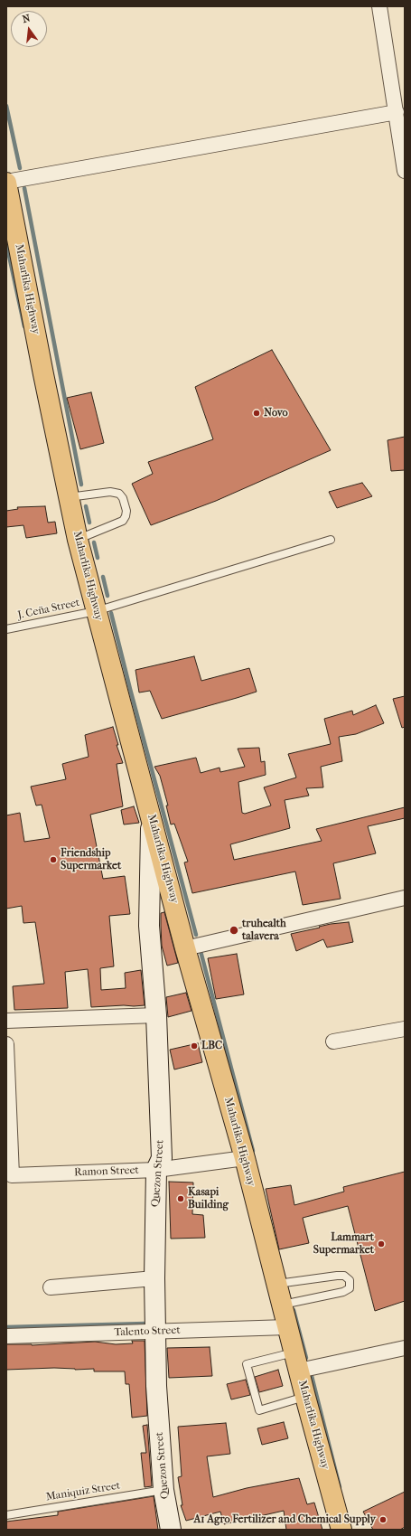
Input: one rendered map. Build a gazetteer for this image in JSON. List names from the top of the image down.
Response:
{
  "streets": {
    "main road": ["Maharlika Highway"],
    "street": ["Ramon Street", "Quezon Street", "Talento Street"],
    "lane": ["J. Ceña Street", "Maniquiz Street"]
  },
  "crossings": [
    ["Maharlika Highway", "J. Ceña Street"],
    ["Maharlika Highway", "Ramon Street"],
    ["Maharlika Highway", "Quezon Street"],
    ["Maharlika Highway", "Talento Street"],
    ["Ramon Street", "Quezon Street"],
    ["Quezon Street", "Talento Street"],
    ["Quezon Street", "Maniquiz Street"]
  ],
  "places": [
    "Novo",
    "Friendship Supermarket",
    "truhealth talavera",
    "LBC",
    "Kasapi Building",
    "Lammart Supermarket",
    "A1 Agro Fertilizer and Chemical Supply"
  ],
  "north": "top"
}
